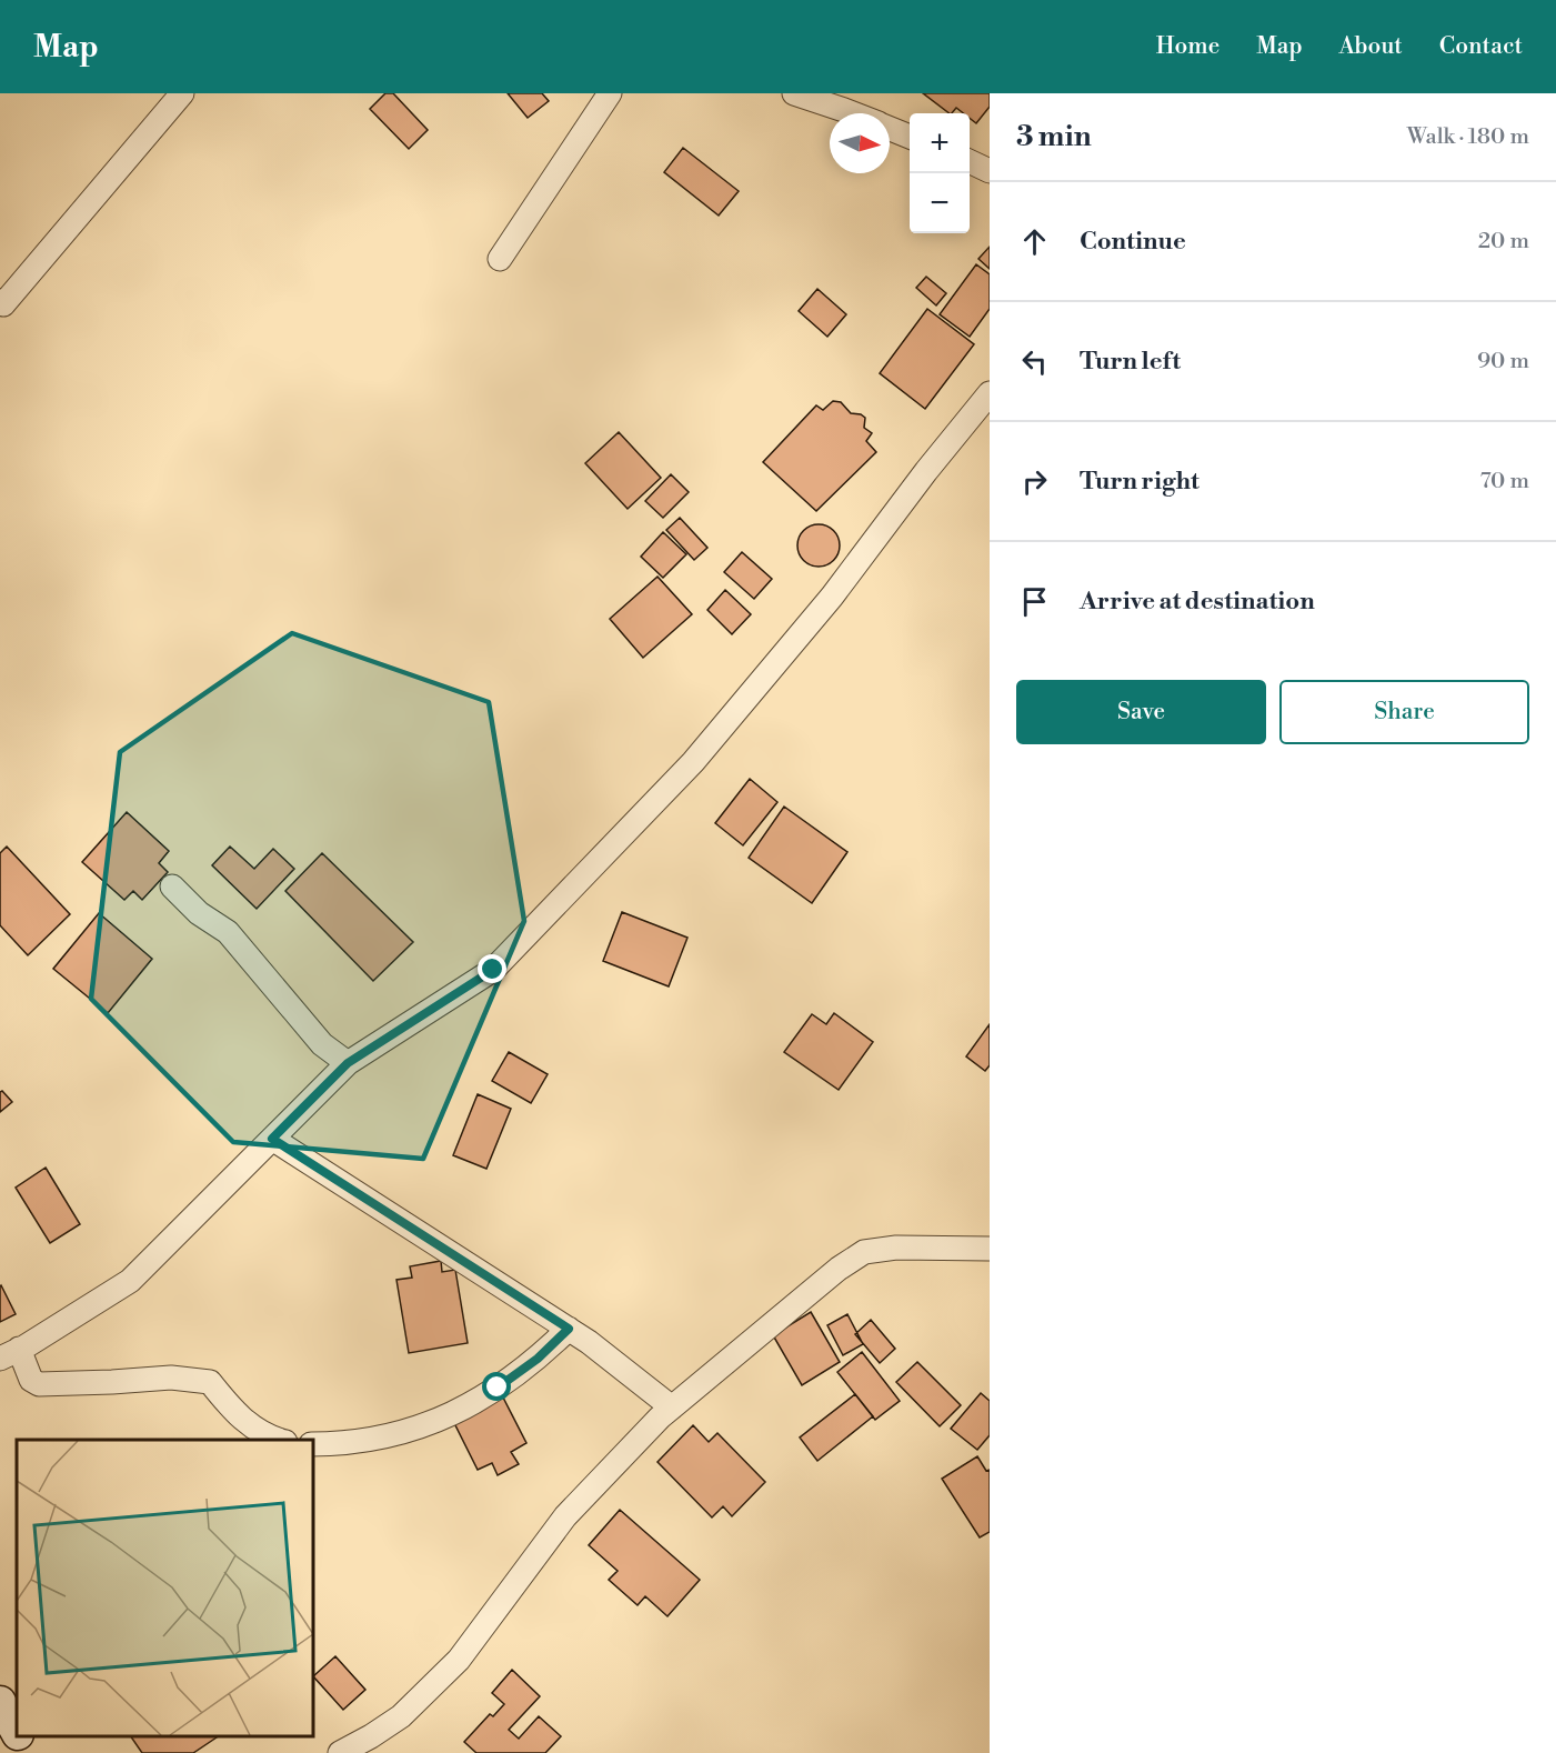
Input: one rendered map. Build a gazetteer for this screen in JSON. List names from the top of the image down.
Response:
{
  "north": "right",
  "page": {
    "header": "Map",
    "nav": [
      "Home",
      "Map",
      "About",
      "Contact"
    ],
    "heading": ["3 min", "Walk · 180 m"],
    "map_buttons": ["+", "−"],
    "list": [
      ["Continue", "20 m"],
      ["Turn left", "90 m"],
      ["Turn right", "70 m"],
      "Arrive at destination"
    ],
    "buttons": ["Save", "Share"]
  }
}
